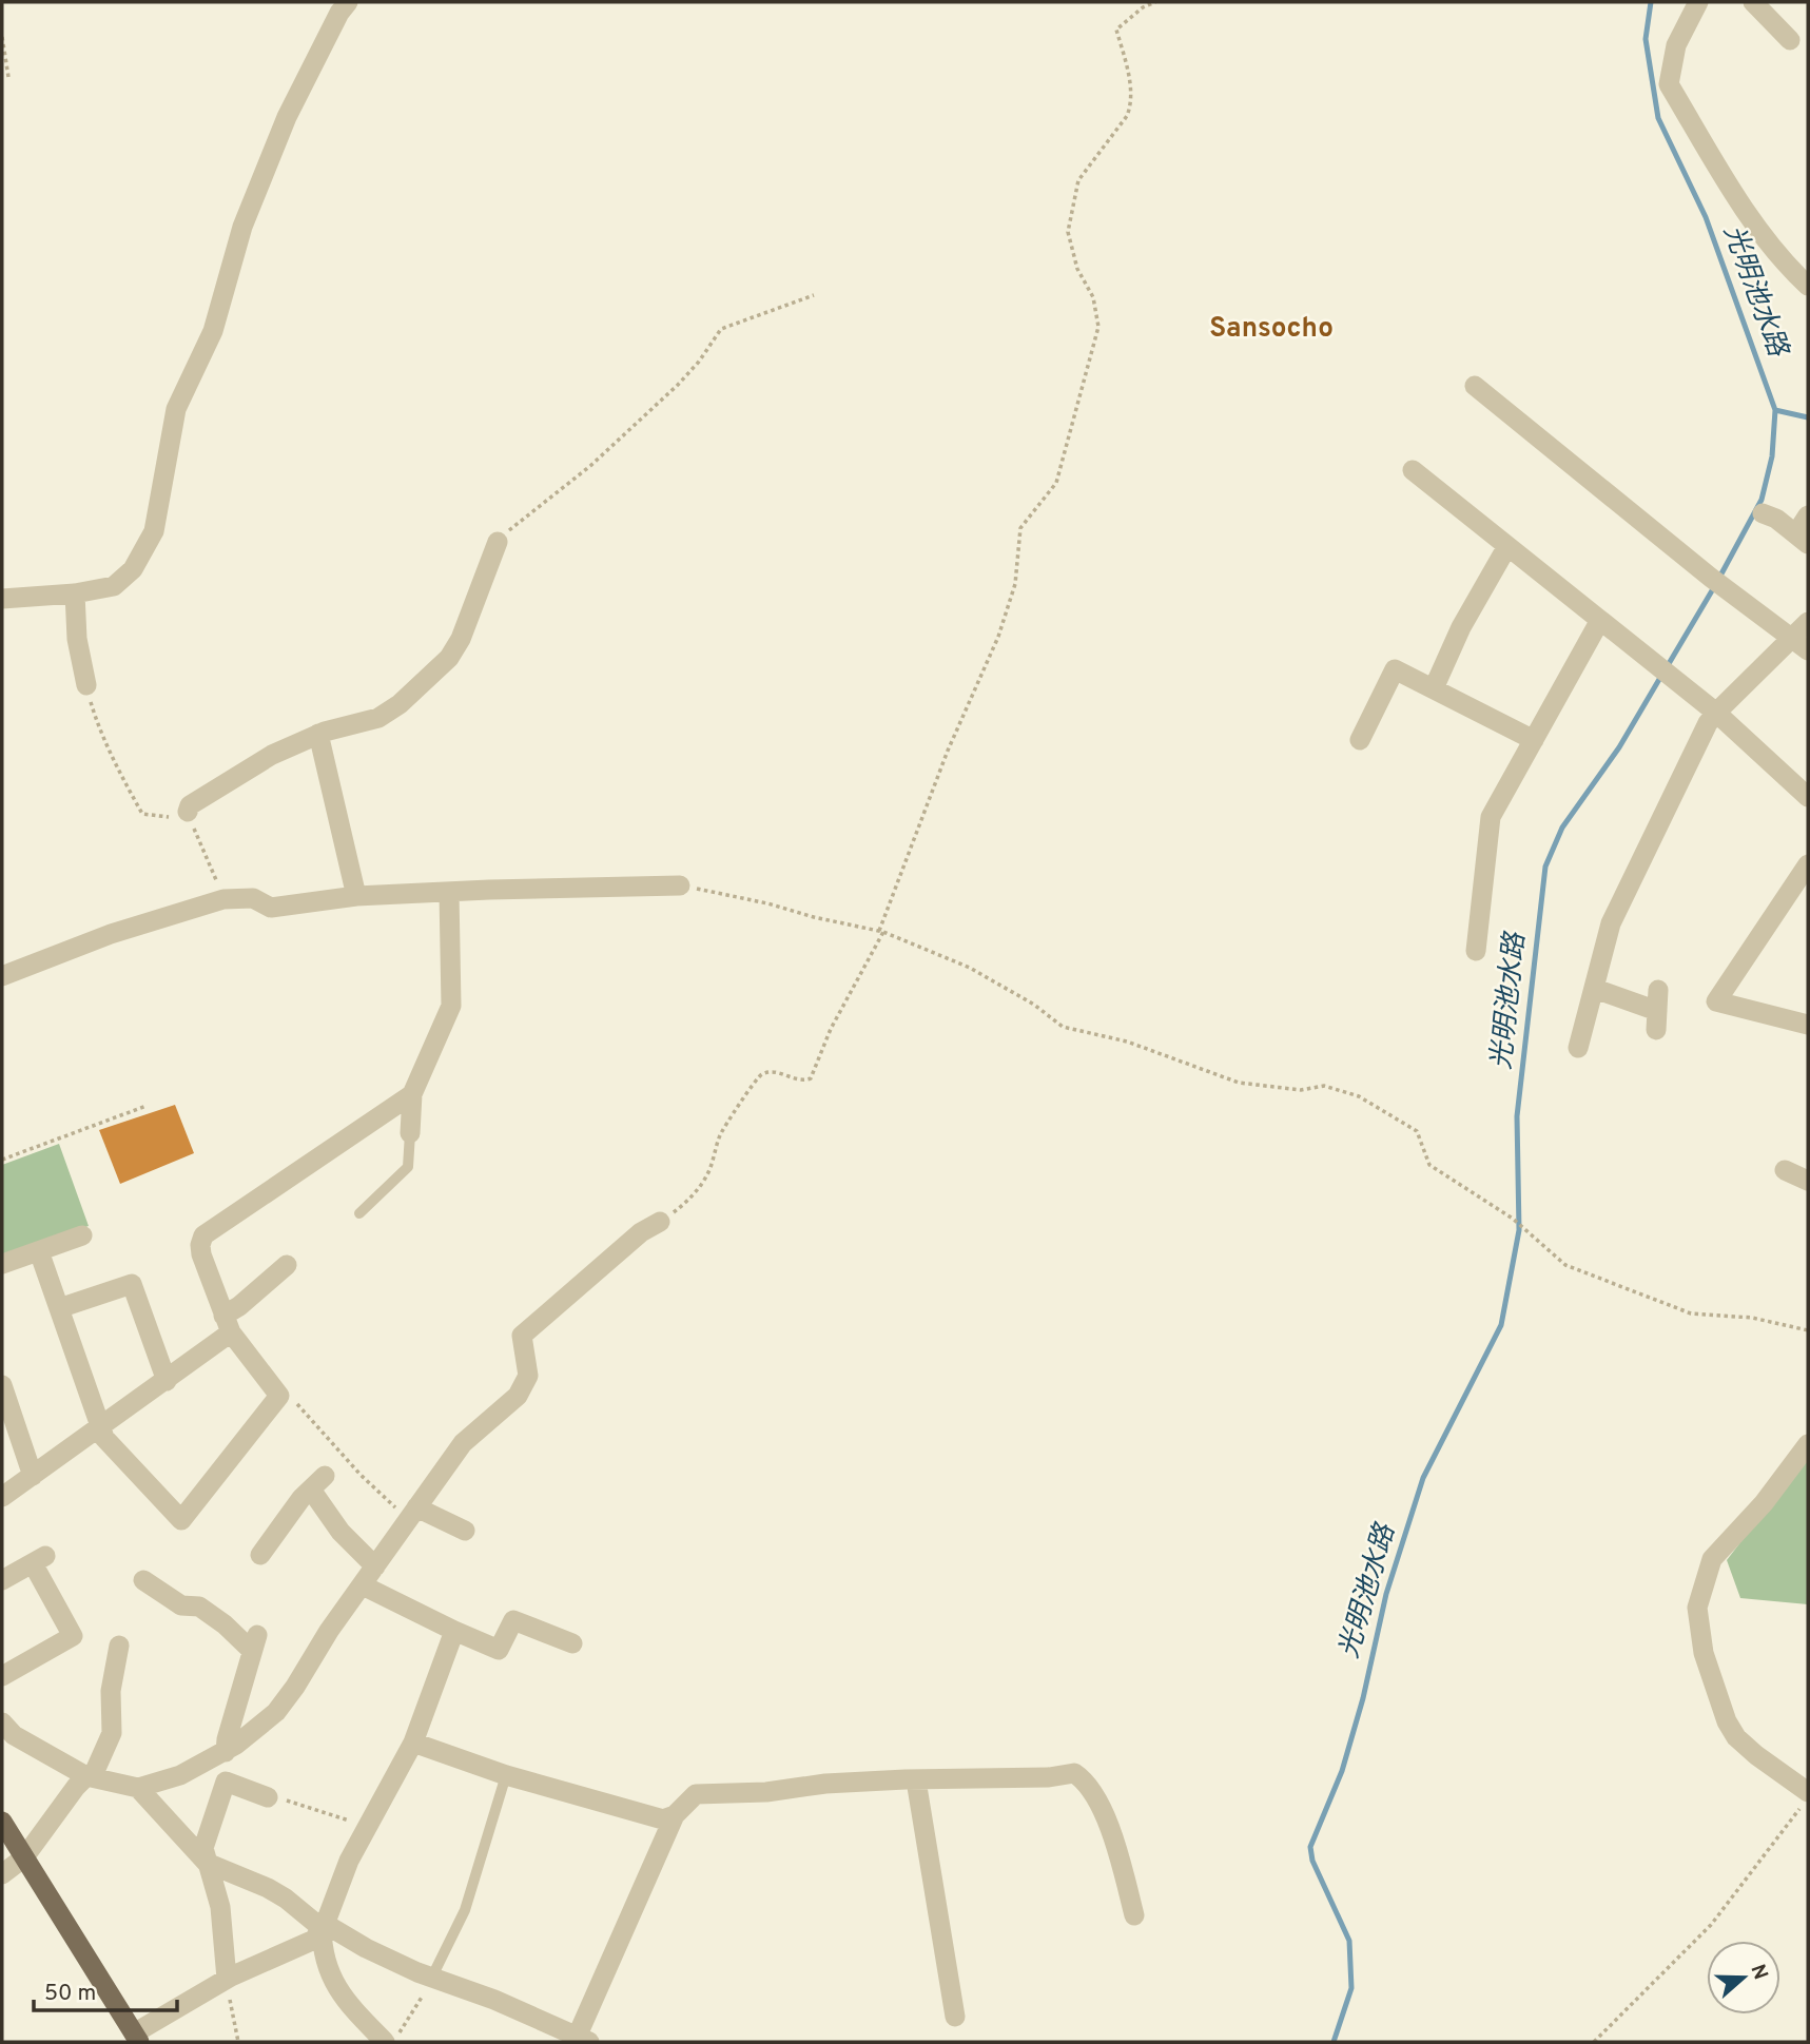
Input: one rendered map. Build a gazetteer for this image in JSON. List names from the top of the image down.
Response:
{
  "districts": ["Sansocho"],
  "water": ["光明池水路"],
  "scale_bar": "50 m",
  "north": "right"
}
